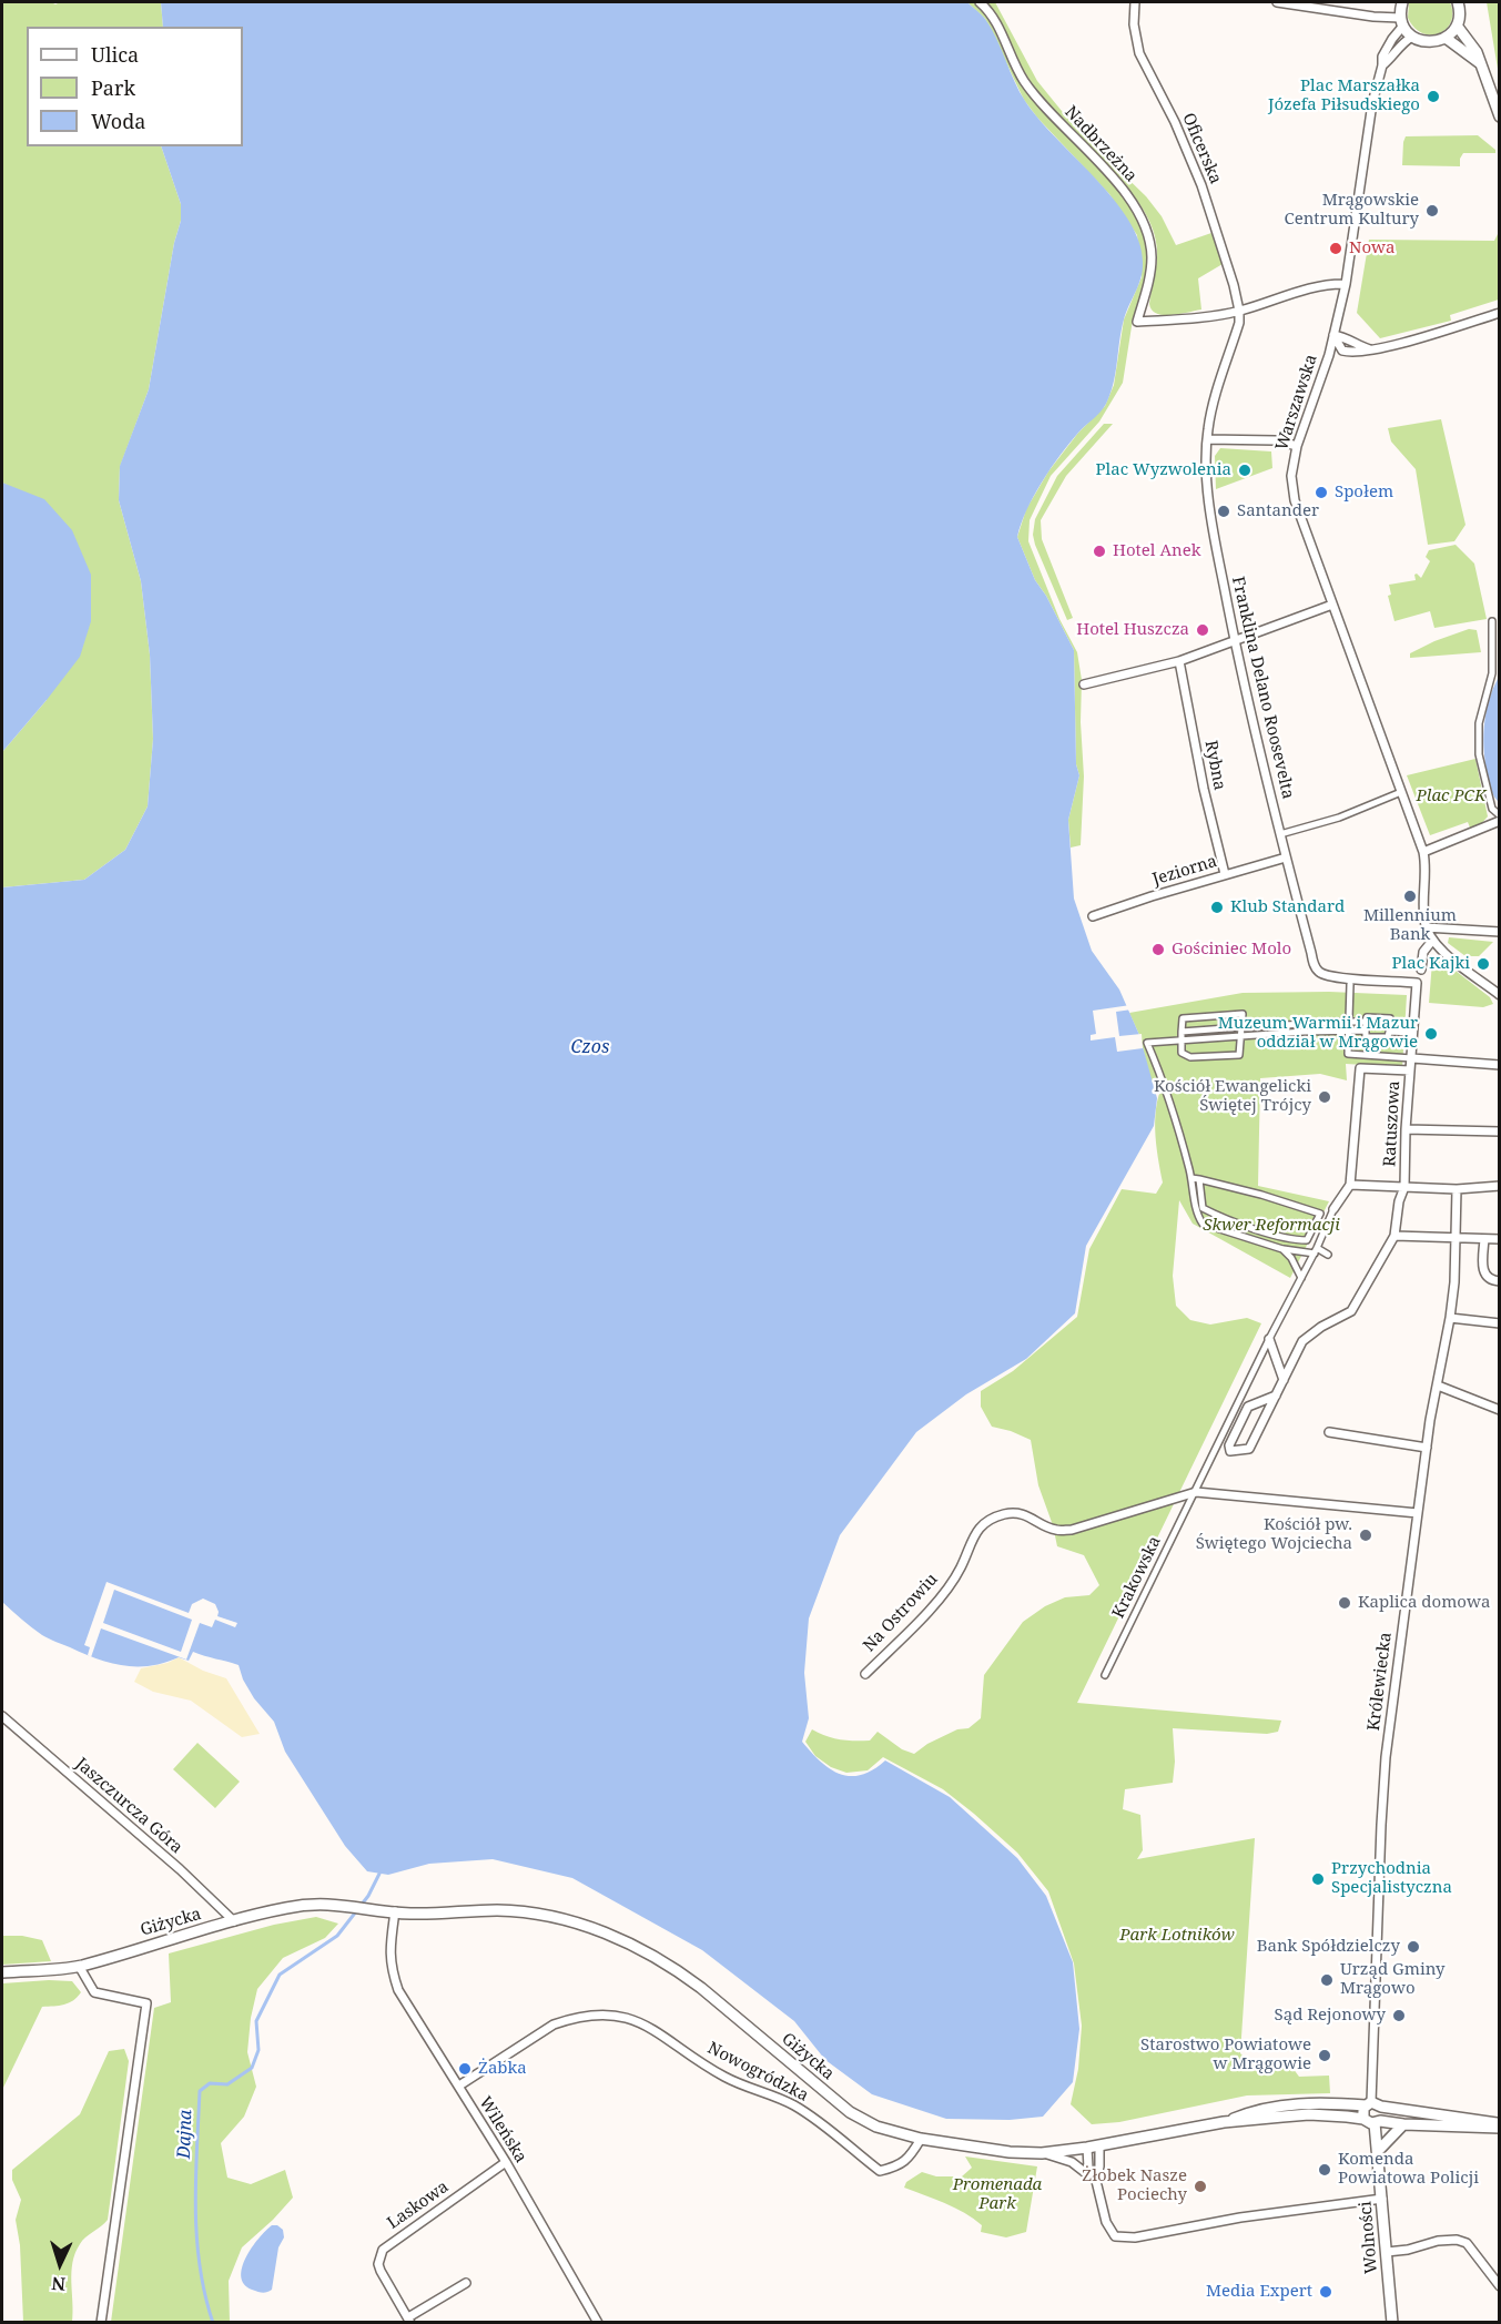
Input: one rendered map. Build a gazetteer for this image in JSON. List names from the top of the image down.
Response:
{
  "streets": {
    "street": [
      "Nadbrzeżna",
      "Oficerska",
      "Warszawska",
      "Franklina Delano Roosevelta",
      "Rybna",
      "Jeziorna",
      "Ratuszowa",
      "Krakowska",
      "Na Ostrowiu",
      "Królewiecka",
      "Jaszczurcza Góra",
      "Giżycka",
      "Nowogródzka",
      "Wileńska",
      "Laskowa",
      "Wolności"
    ]
  },
  "crossings": [
    ["Nadbrzeżna", "Oficerska"],
    ["Nadbrzeżna", "Franklina Delano Roosevelta"],
    ["Oficerska", "Franklina Delano Roosevelta"],
    ["Franklina Delano Roosevelta", "Jeziorna"],
    ["Franklina Delano Roosevelta", "Ratuszowa"],
    ["Rybna", "Jeziorna"],
    ["Krakowska", "Na Ostrowiu"],
    ["Królewiecka", "Giżycka"],
    ["Królewiecka", "Wolności"],
    ["Jaszczurcza Góra", "Giżycka"],
    ["Giżycka", "Nowogródzka"],
    ["Giżycka", "Wileńska"],
    ["Giżycka", "Wolności"],
    ["Nowogródzka", "Wileńska"],
    ["Wileńska", "Laskowa"]
  ],
  "water": ["Czos", "Dajna"],
  "parks": [
    "Plac PCK",
    "Skwer Reformacji",
    "Park Lotników",
    "Promenada Park"
  ],
  "places": [
    "Plac Marszałka Józefa Piłsudskiego",
    "Mrągowskie Centrum Kultury",
    "Nowa",
    "Plac Wyzwolenia",
    "Społem",
    "Santander",
    "Hotel Anek",
    "Hotel Huszcza",
    "Millennium Bank",
    "Klub Standard",
    "Gościniec Molo",
    "Plac Kajki",
    "Muzeum Warmii i Mazur oddział w Mrągowie",
    "Kościół Ewangelicki Świętej Trójcy",
    "Kościół pw. Świętego Wojciecha",
    "Kaplica domowa",
    "Przychodnia Specjalistyczna",
    "Bank Spółdzielczy",
    "Urząd Gminy Mrągowo",
    "Sąd Rejonowy",
    "Starostwo Powiatowe w Mrągowie",
    "Żabka",
    "Komenda Powiatowa Policji",
    "Żłobek Nasze Pociechy",
    "Media Expert"
  ],
  "legend": ["Ulica", "Park", "Woda"],
  "north": "bottom"
}
